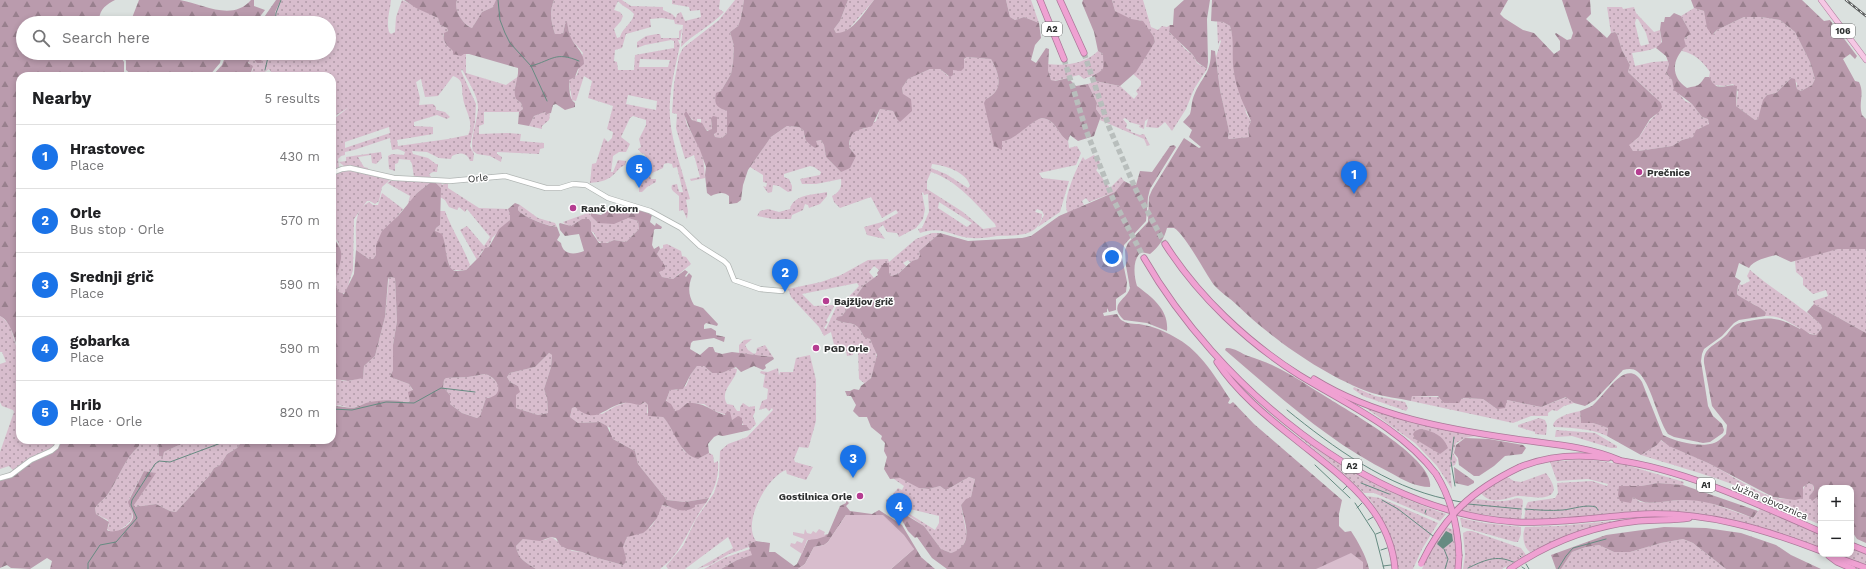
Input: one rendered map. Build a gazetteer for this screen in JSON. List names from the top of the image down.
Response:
{
  "streets": {
    "highway": ["A2", "A1", "Južna obvoznica"],
    "main road": ["106"],
    "street": ["Orle"]
  },
  "crossings": [
    ["A1", "Južna obvoznica"]
  ],
  "places": [
    "Prečnice",
    "Ranč Okorn",
    "Bajžljov grič",
    "PGD Orle",
    "Gostilnica Orle"
  ],
  "page": {
    "search": "Search here",
    "heading": ["Nearby", "5 results"],
    "list": [
      {
        "mark": "1",
        "name": "Hrastovec",
        "note": "Place",
        "value": "430 m"
      },
      {
        "mark": "2",
        "name": "Orle",
        "note": "Bus stop · Orle",
        "value": "570 m"
      },
      {
        "mark": "3",
        "name": "Srednji grič",
        "note": "Place",
        "value": "590 m"
      },
      {
        "mark": "4",
        "name": "gobarka",
        "note": "Place",
        "value": "590 m"
      },
      {
        "mark": "5",
        "name": "Hrib",
        "note": "Place · Orle",
        "value": "820 m"
      }
    ],
    "pins": [
      "5",
      "1",
      "2",
      "3",
      "4"
    ],
    "map_buttons": ["+", "−"]
  }
}
